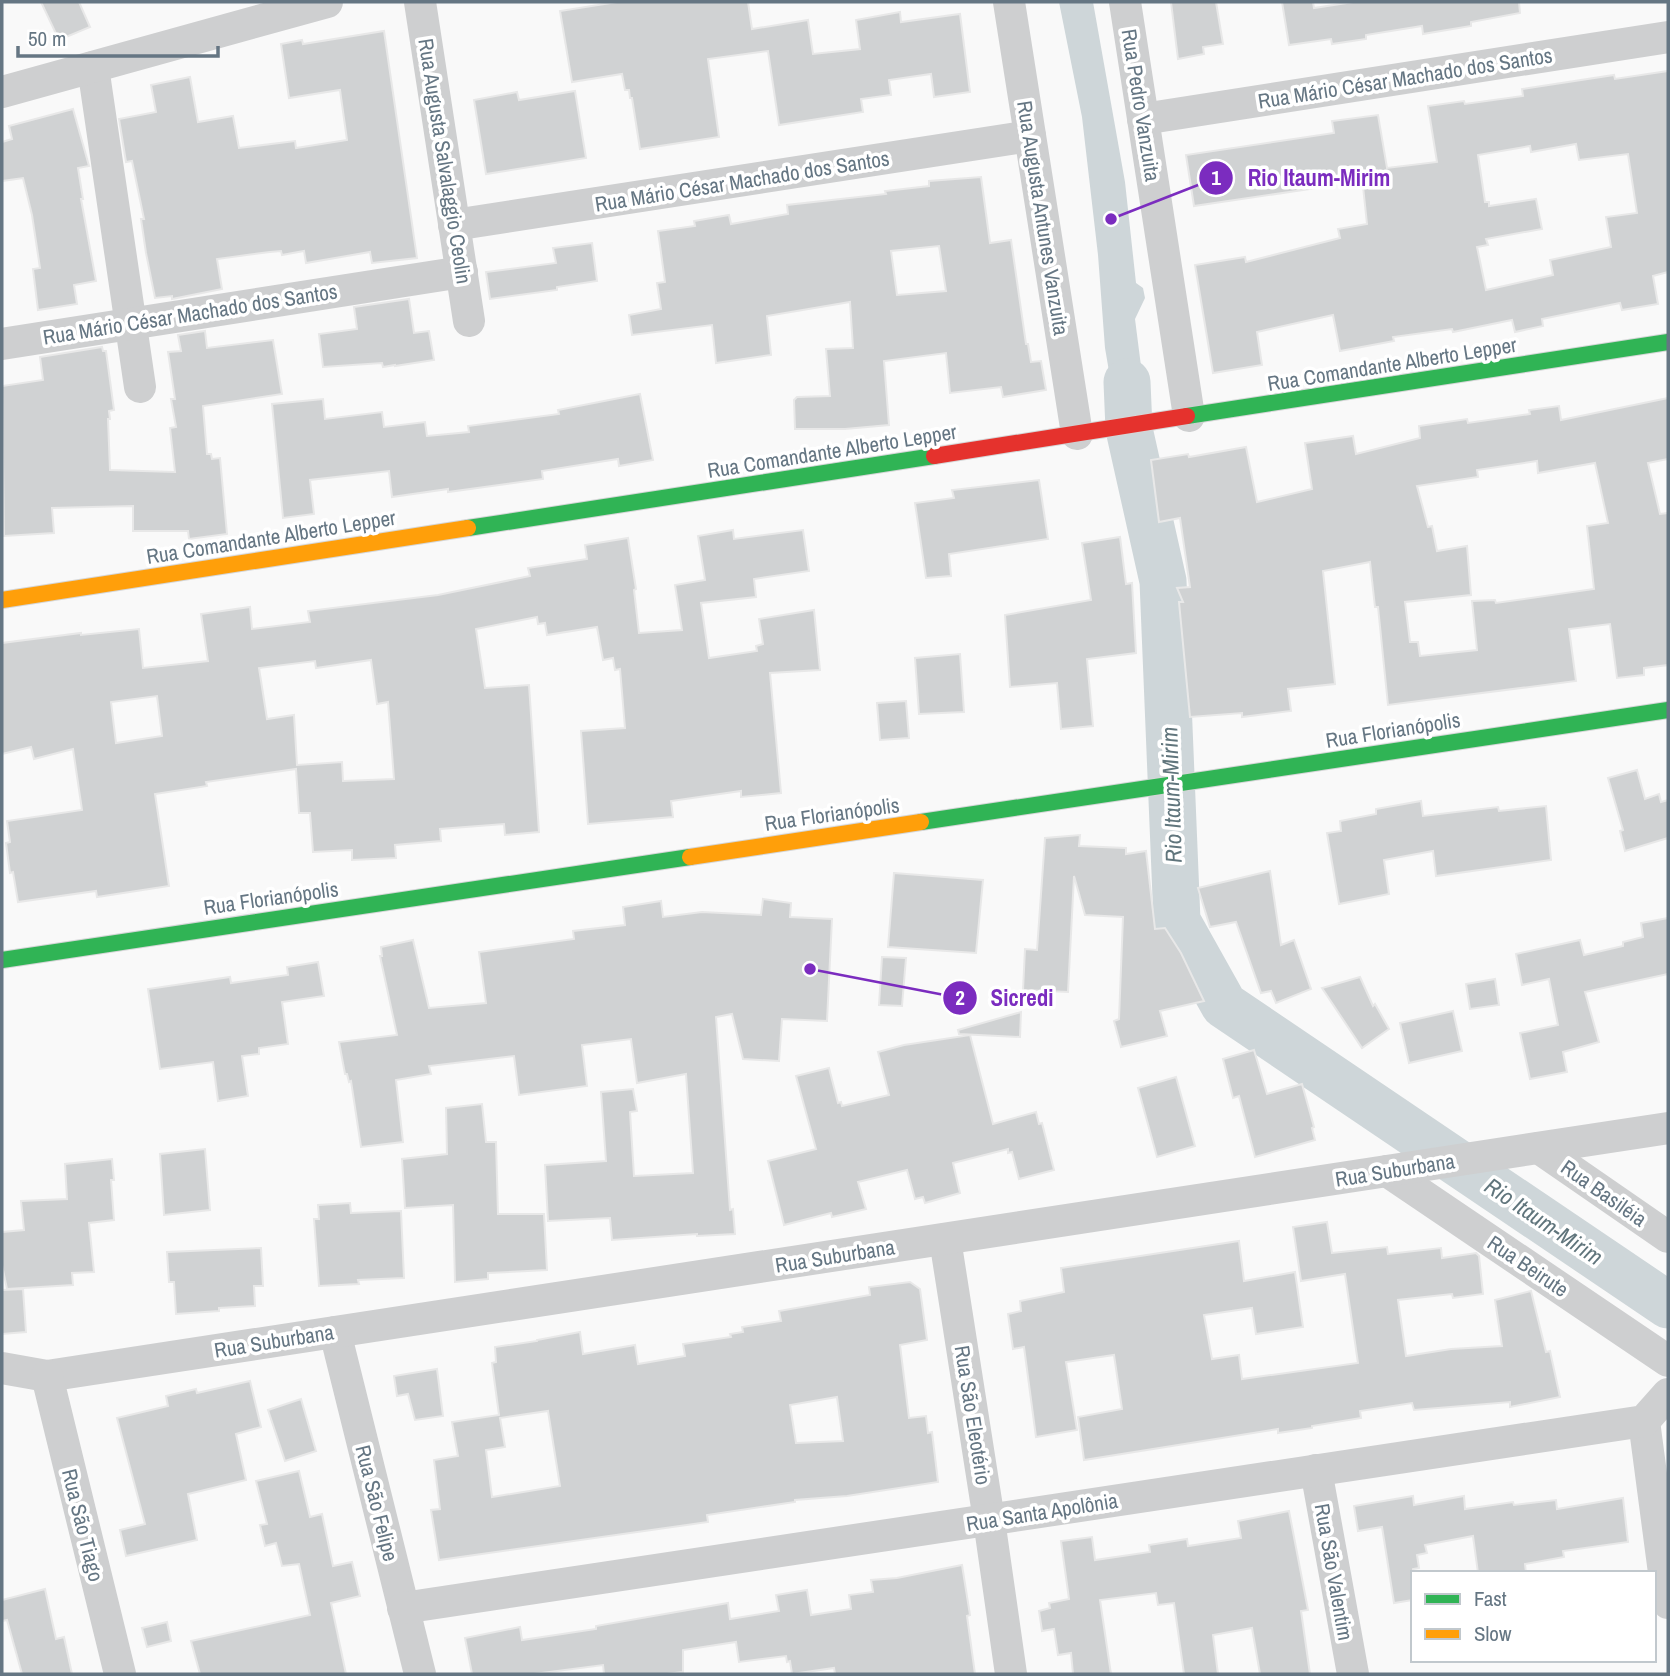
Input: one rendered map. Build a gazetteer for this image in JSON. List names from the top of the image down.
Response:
{
  "streets": {
    "main road": ["Rua Comandante Alberto Lepper", "Rua Florianópolis"],
    "street": [
      "Rua Mário César Machado dos Santos",
      "Rua Pedro Vanzuita",
      "Rua Augusta Salvalaggio Ceolin",
      "Rua Augusta Antunes Vanzuita",
      "Rua Suburbana",
      "Rua Basiléia",
      "Rua Beirute",
      "Rua São Eleotério",
      "Rua São Felipe",
      "Rua Santa Apolônia",
      "Rua São Tiago",
      "Rua São Valentim"
    ]
  },
  "crossings": [
    ["Rua Mário César Machado dos Santos", "Rua Pedro Vanzuita"],
    ["Rua Mário César Machado dos Santos", "Rua Augusta Salvalaggio Ceolin"],
    ["Rua Mário César Machado dos Santos", "Rua Augusta Antunes Vanzuita"],
    ["Rua Pedro Vanzuita", "Rua Comandante Alberto Lepper"],
    ["Rua Augusta Antunes Vanzuita", "Rua Comandante Alberto Lepper"],
    ["Rua Suburbana", "Rua Basiléia"],
    ["Rua Suburbana", "Rua Beirute"],
    ["Rua Suburbana", "Rua São Eleotério"],
    ["Rua Suburbana", "Rua São Felipe"],
    ["Rua Suburbana", "Rua São Tiago"],
    ["Rua São Eleotério", "Rua Santa Apolônia"],
    ["Rua São Felipe", "Rua Santa Apolônia"],
    ["Rua Santa Apolônia", "Rua São Valentim"]
  ],
  "water": ["Rio Itaum-Mirim"],
  "places": ["Rio Itaum-Mirim", "Sicredi"],
  "legend": ["Fast", "Slow"],
  "scale_bar": "50 m"
}
